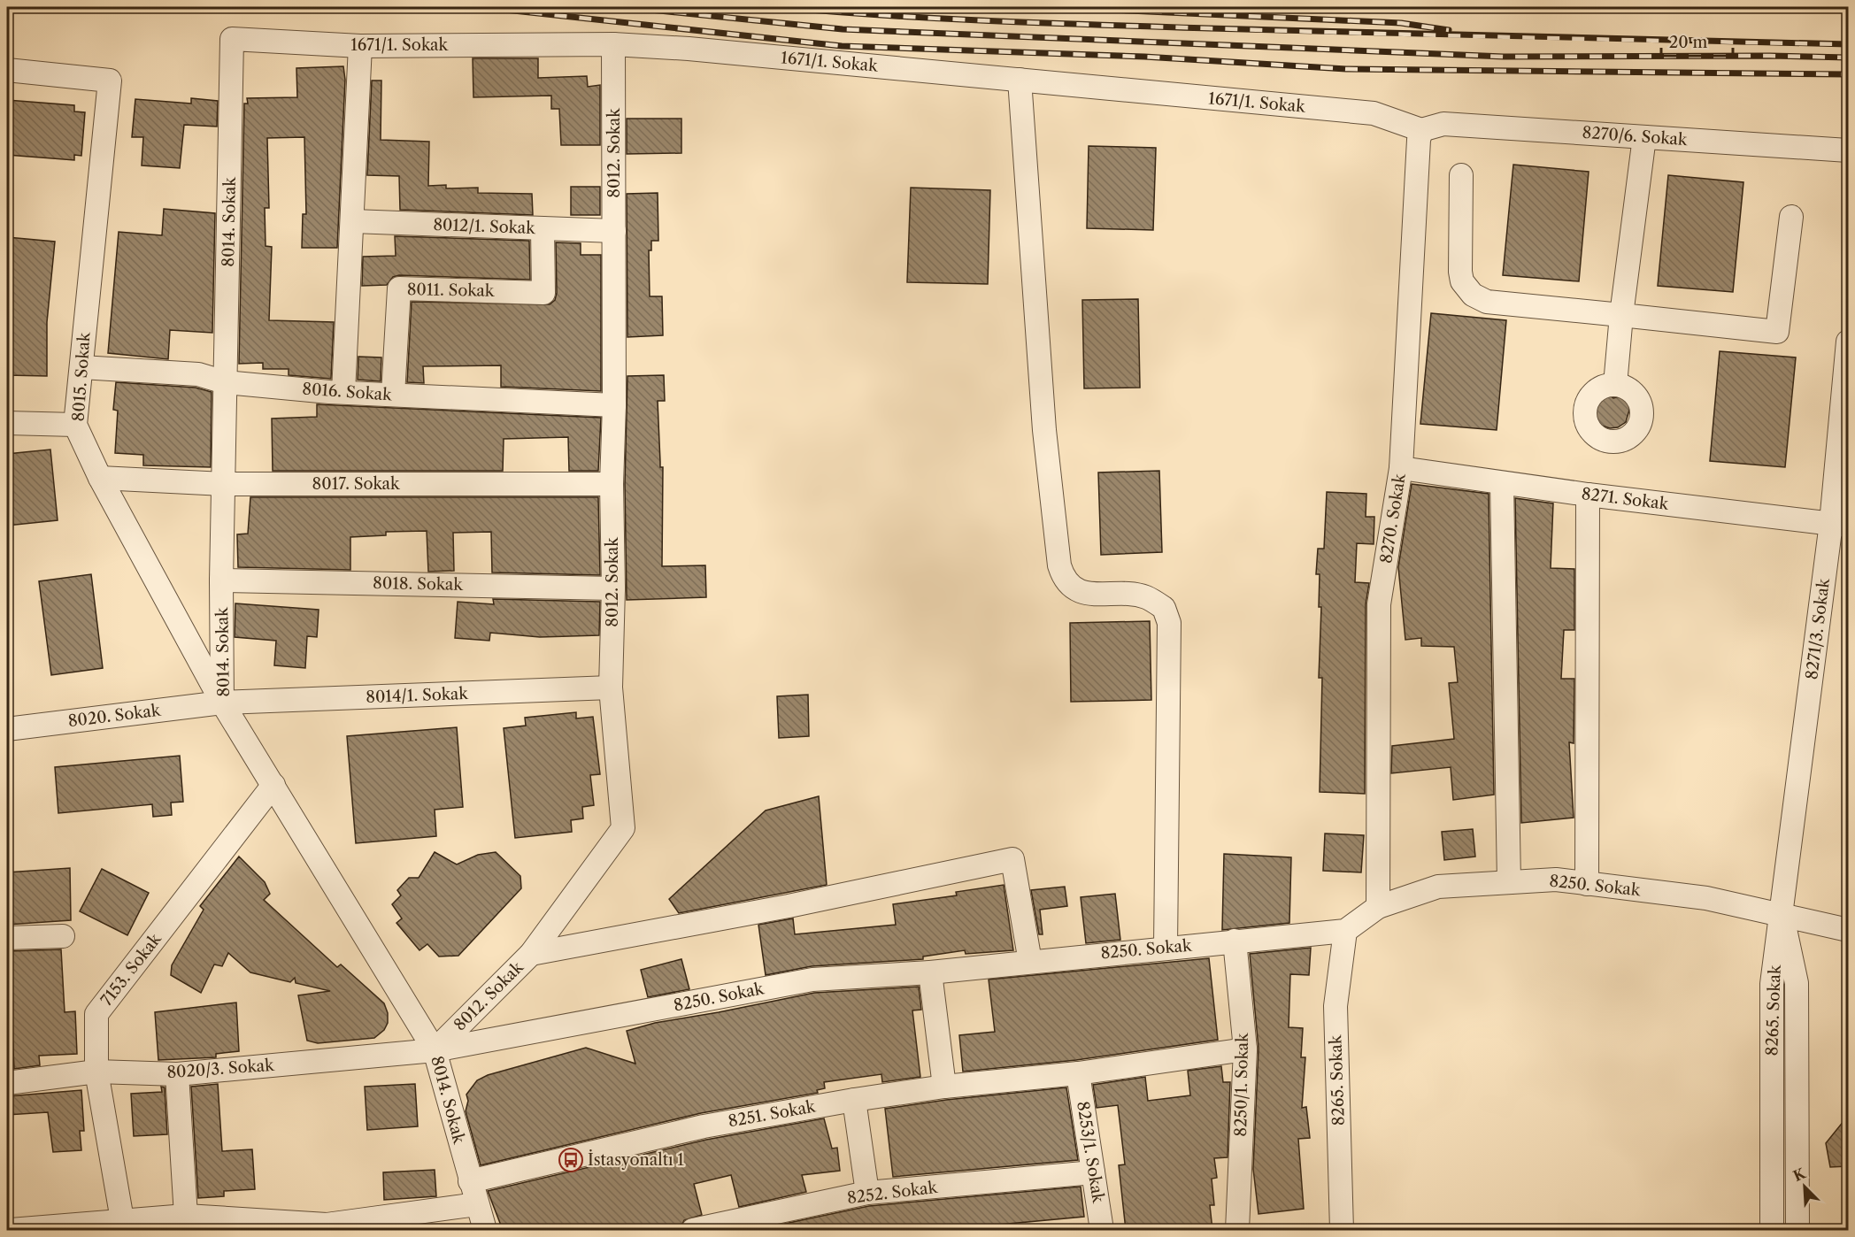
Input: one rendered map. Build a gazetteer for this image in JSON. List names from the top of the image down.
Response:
{
  "streets": {
    "street": [
      "1671/1. Sokak",
      "8270/6. Sokak",
      "8012. Sokak",
      "8014. Sokak",
      "8012/1. Sokak",
      "8011. Sokak",
      "8015. Sokak",
      "8016. Sokak",
      "8017. Sokak",
      "8271. Sokak",
      "8270. Sokak",
      "8018. Sokak",
      "8271/3. Sokak",
      "8014/1. Sokak",
      "8020. Sokak",
      "8250. Sokak",
      "7153. Sokak",
      "8265. Sokak",
      "8020/3. Sokak",
      "8250/1. Sokak",
      "8251. Sokak",
      "8253/1. Sokak",
      "8252. Sokak"
    ]
  },
  "crossings": [
    ["1671/1. Sokak", "8270/6. Sokak"],
    ["1671/1. Sokak", "8012. Sokak"],
    ["1671/1. Sokak", "8014. Sokak"],
    ["1671/1. Sokak", "8270. Sokak"],
    ["8270/6. Sokak", "8270. Sokak"],
    ["8012. Sokak", "8014. Sokak"],
    ["8012. Sokak", "8012/1. Sokak"],
    ["8012. Sokak", "8016. Sokak"],
    ["8012. Sokak", "8017. Sokak"],
    ["8012. Sokak", "8018. Sokak"],
    ["8012. Sokak", "8014/1. Sokak"],
    ["8012. Sokak", "8250. Sokak"],
    ["8012. Sokak", "8020/3. Sokak"],
    ["8014. Sokak", "8015. Sokak"],
    ["8014. Sokak", "8016. Sokak"],
    ["8014. Sokak", "8017. Sokak"],
    ["8014. Sokak", "8018. Sokak"],
    ["8014. Sokak", "8014/1. Sokak"],
    ["8014. Sokak", "8020. Sokak"],
    ["8014. Sokak", "8250. Sokak"],
    ["8014. Sokak", "7153. Sokak"],
    ["8014. Sokak", "8020/3. Sokak"],
    ["8014. Sokak", "8251. Sokak"],
    ["8012/1. Sokak", "8011. Sokak"],
    ["8011. Sokak", "8016. Sokak"],
    ["8015. Sokak", "8016. Sokak"],
    ["8015. Sokak", "8017. Sokak"],
    ["8015. Sokak", "8014/1. Sokak"],
    ["8015. Sokak", "8020. Sokak"],
    ["8271. Sokak", "8270. Sokak"],
    ["8271. Sokak", "8271/3. Sokak"],
    ["8270. Sokak", "8250. Sokak"],
    ["8271/3. Sokak", "8250. Sokak"],
    ["8271/3. Sokak", "8265. Sokak"],
    ["8014/1. Sokak", "8020. Sokak"],
    ["8250. Sokak", "8265. Sokak"],
    ["8250. Sokak", "8020/3. Sokak"],
    ["8250. Sokak", "8250/1. Sokak"],
    ["7153. Sokak", "8020/3. Sokak"],
    ["8250/1. Sokak", "8251. Sokak"],
    ["8251. Sokak", "8253/1. Sokak"],
    ["8253/1. Sokak", "8252. Sokak"]
  ],
  "places": {
    "bus stop": ["İstasyonaltı 1"]
  },
  "scale_bar": "20 m",
  "north": "top left"
}
